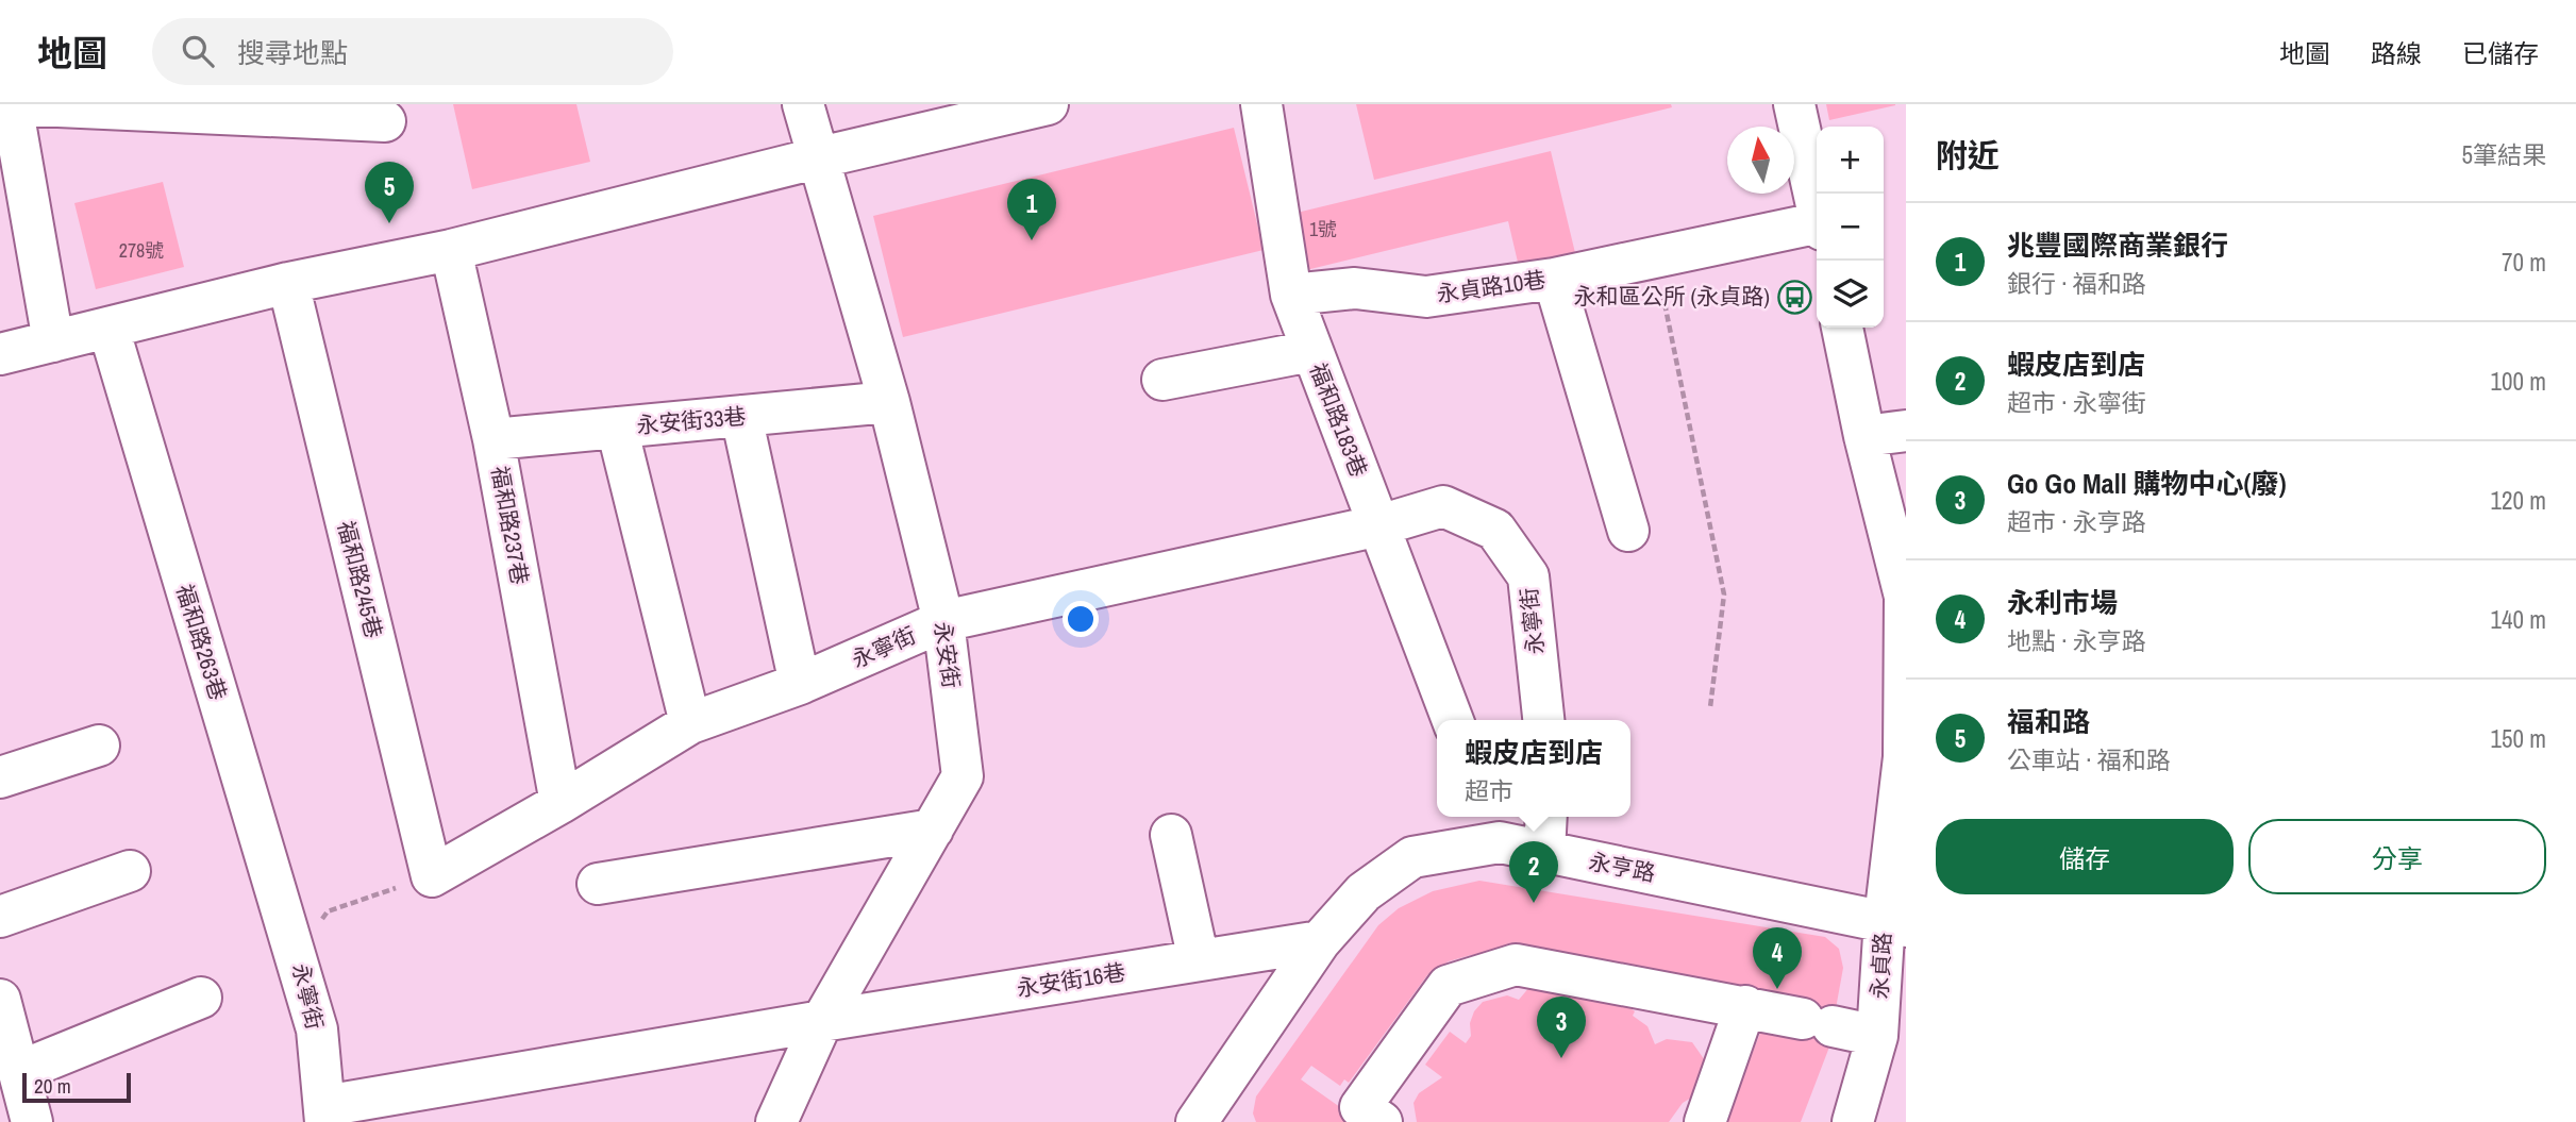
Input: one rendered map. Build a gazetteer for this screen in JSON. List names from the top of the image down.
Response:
{
  "streets": {
    "street": [
      "永貞路10巷",
      "福和路183巷",
      "永安街33巷",
      "福和路237巷",
      "福和路245巷",
      "永寧街",
      "福和路263巷",
      "永安街",
      "永亨路",
      "永貞路",
      "永安街16巷"
    ]
  },
  "crossings": [
    ["永貞路10巷", "福和路183巷"],
    ["福和路183巷", "永寧街"],
    ["永安街33巷", "福和路237巷"],
    ["永安街33巷", "永安街"],
    ["福和路237巷", "永寧街"],
    ["福和路245巷", "永寧街"],
    ["永寧街", "福和路263巷"],
    ["永寧街", "永安街"],
    ["永寧街", "永安街16巷"],
    ["永安街", "永安街16巷"],
    ["永亨路", "永貞路"],
    ["永亨路", "永安街16巷"]
  ],
  "places": {
    "bus stop": ["永和區公所 (永貞路)"]
  },
  "house_numbers": ["1號", "278號"],
  "scale_bar": "20 m",
  "north": "top",
  "page": {
    "header": "地圖",
    "search": "搜尋地點",
    "nav": ["地圖", "路線", "已儲存"],
    "heading": ["附近", "5筆結果"],
    "map_buttons": ["+", "−"],
    "pins": [
      "5",
      "1",
      "2",
      "4",
      "3"
    ],
    "list": [
      {
        "mark": "1",
        "name": "兆豐國際商業銀行",
        "note": "銀行 · 福和路",
        "value": "70 m"
      },
      {
        "mark": "2",
        "name": "蝦皮店到店",
        "note": "超市 · 永寧街",
        "value": "100 m"
      },
      {
        "mark": "3",
        "name": "Go Go Mall 購物中心(廢)",
        "note": "超市 · 永亨路",
        "value": "120 m"
      },
      {
        "mark": "4",
        "name": "永利市場",
        "note": "地點 · 永亨路",
        "value": "140 m"
      },
      {
        "mark": "5",
        "name": "福和路",
        "note": "公車站 · 福和路",
        "value": "150 m"
      }
    ],
    "popup": ["蝦皮店到店", "超市"],
    "buttons": ["儲存", "分享"],
    "scale": "20 m"
  }
}
